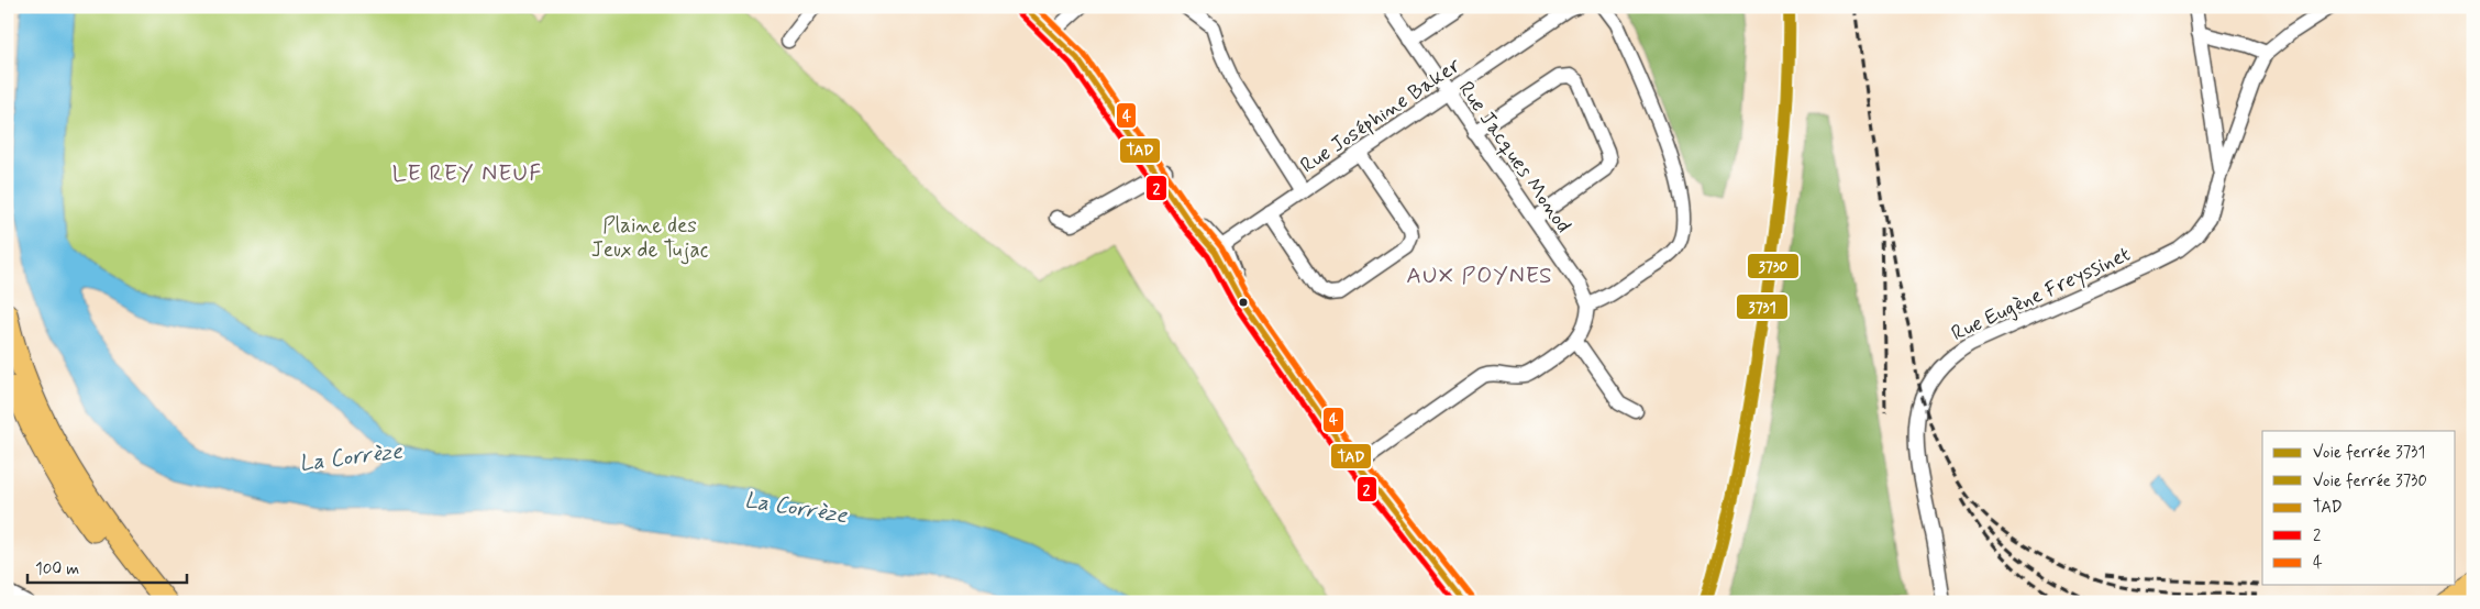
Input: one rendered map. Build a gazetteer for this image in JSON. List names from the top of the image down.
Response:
{
  "streets": {
    "street": ["Rue Joséphine Baker", "Rue Jacques Monod", "Rue Eugène Freyssinet"]
  },
  "crossings": [
    ["Rue Joséphine Baker", "Rue Jacques Monod"]
  ],
  "districts": ["LE REY NEUF", "AUX POYNES"],
  "water": ["La Corrèze"],
  "parks": ["Plaine des Jeux de Tujac"],
  "lines": [
    "rail line 3731",
    "rail line 3730",
    "transit line TAD",
    "transit line 4",
    "transit line 2"
  ],
  "legend": [
    "Voie ferrée 3731",
    "Voie ferrée 3730",
    "TAD",
    "2",
    "4"
  ],
  "scale_bar": "100 m"
}
